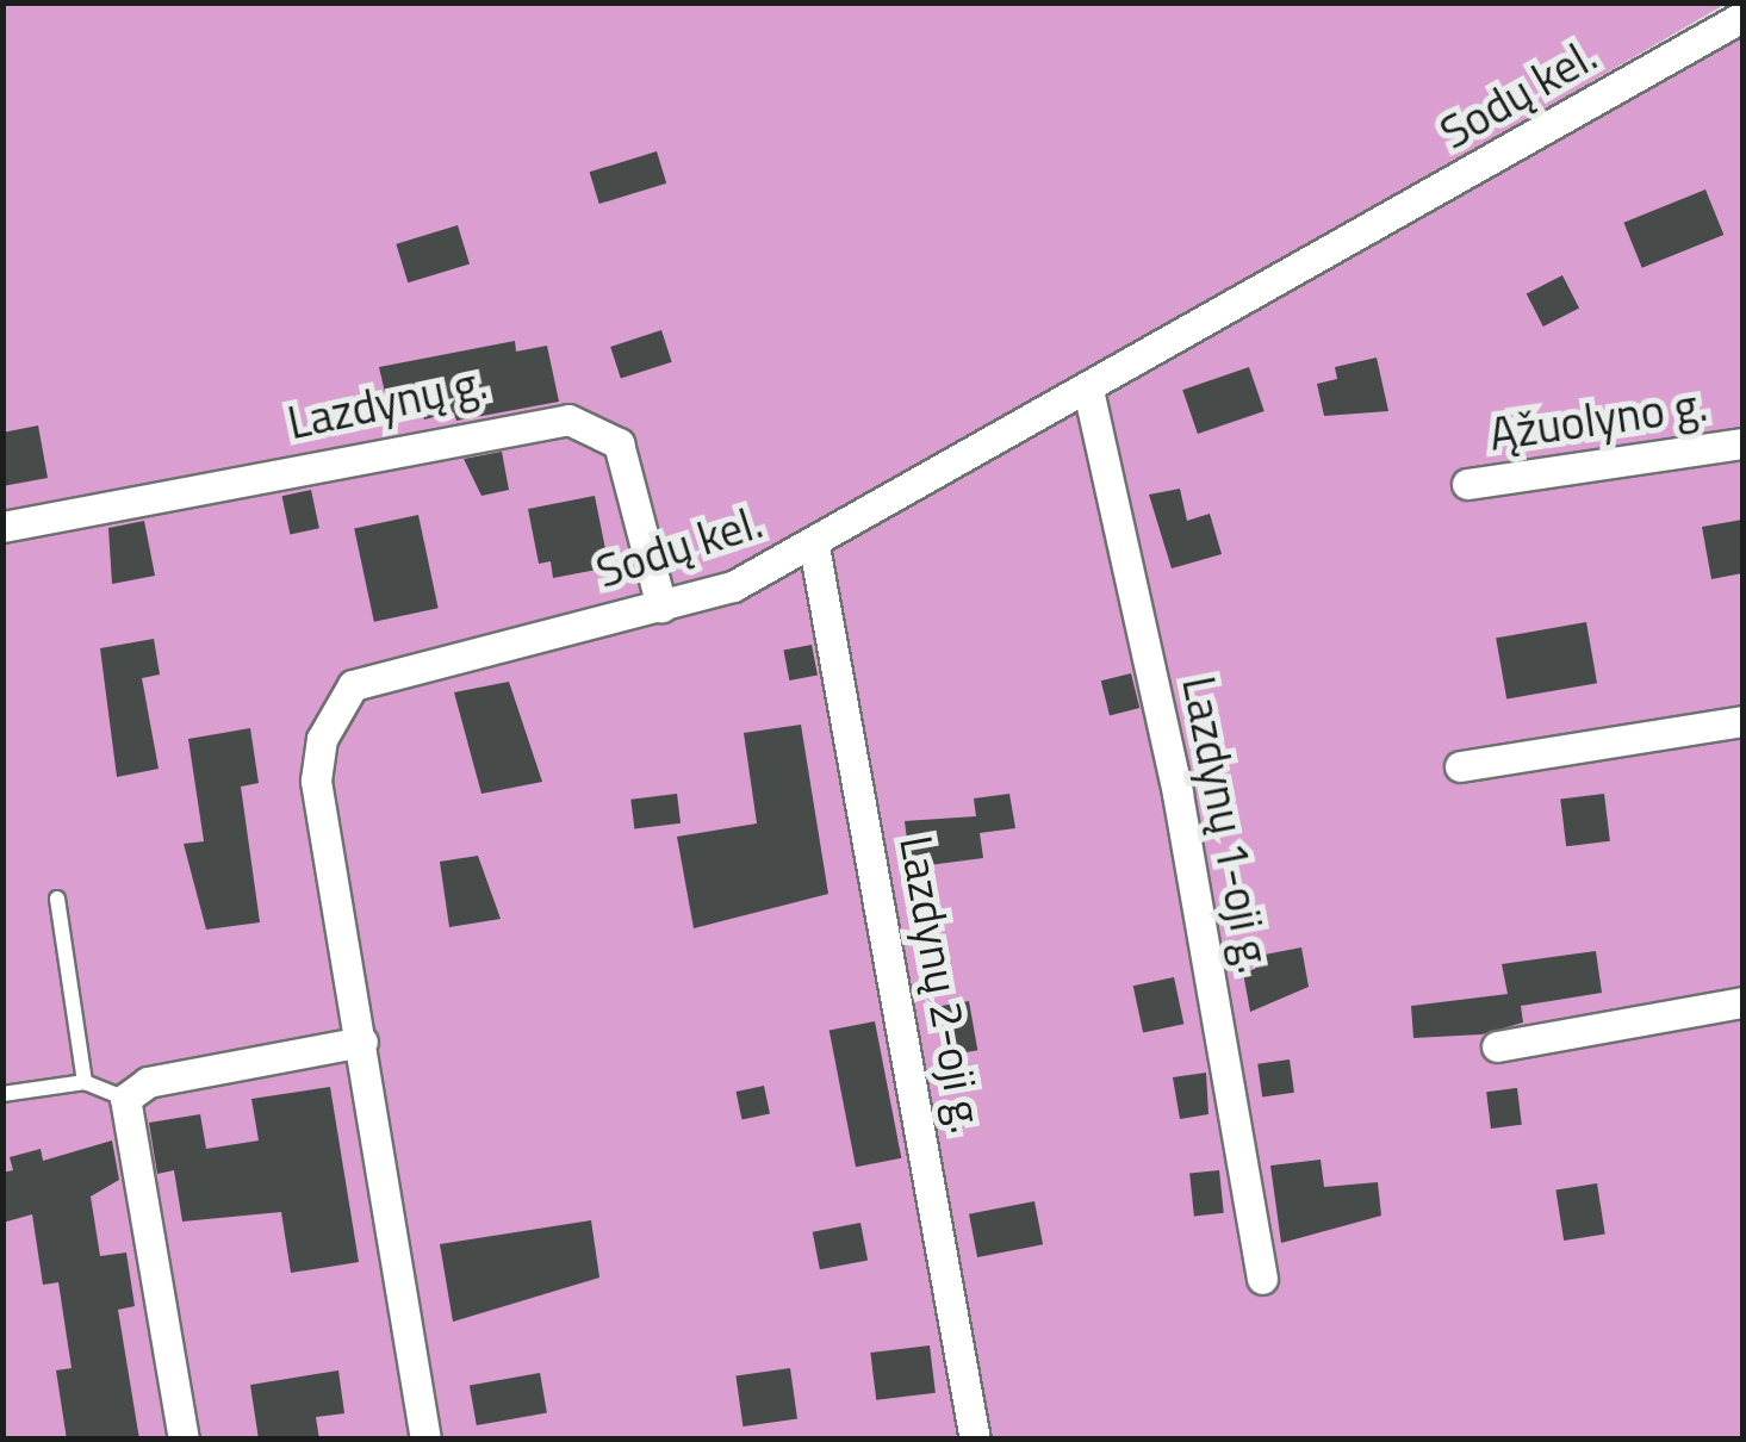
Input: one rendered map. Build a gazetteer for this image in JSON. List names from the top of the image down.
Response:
{
  "streets": {
    "street": [
      "Sodų kel.",
      "Lazdynų g.",
      "Ąžuolyno g.",
      "Lazdynų 1-oji g.",
      "Lazdynų 2-oji g."
    ]
  },
  "crossings": [
    ["Sodų kel.", "Lazdynų g."],
    ["Sodų kel.", "Lazdynų 1-oji g."],
    ["Sodų kel.", "Lazdynų 2-oji g."]
  ]
}
